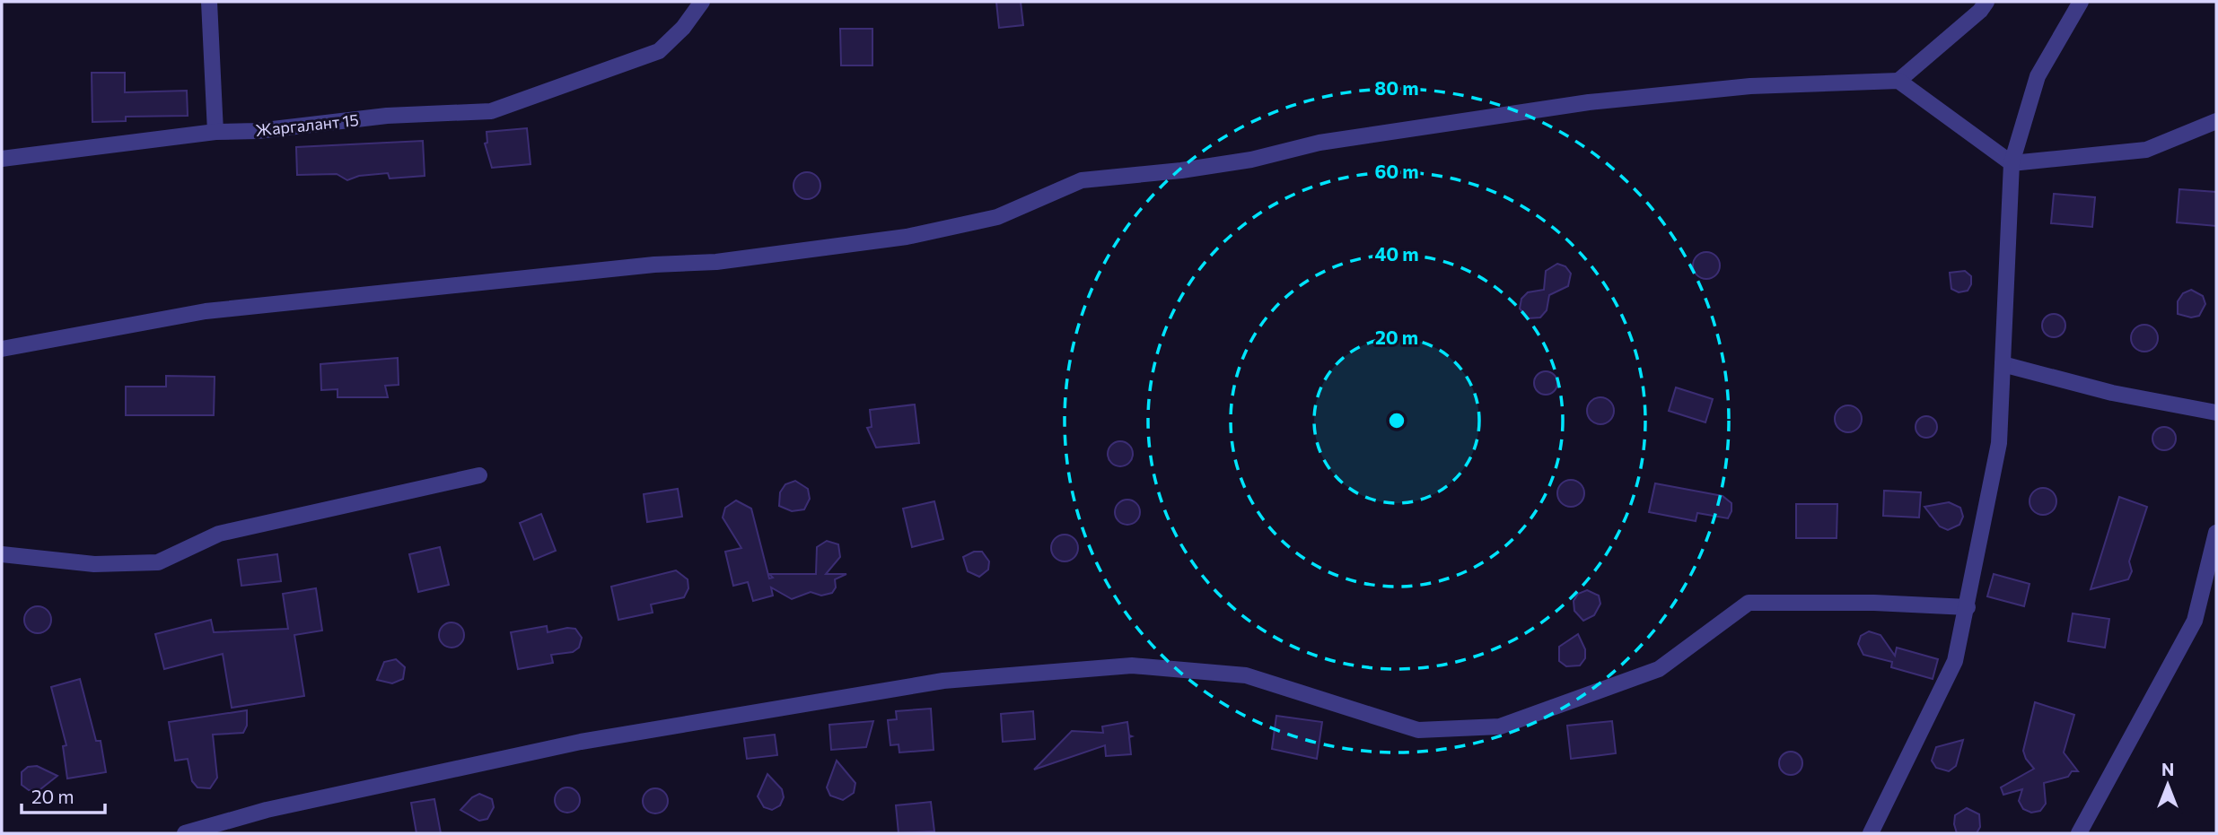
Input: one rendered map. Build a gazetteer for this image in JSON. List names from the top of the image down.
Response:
{
  "streets": {
    "street": ["Жаргалант 15"]
  },
  "scale_bar": "20 m",
  "north": "top",
  "rings": [
    "80 m",
    "60 m",
    "40 m",
    "20 m"
  ]
}
